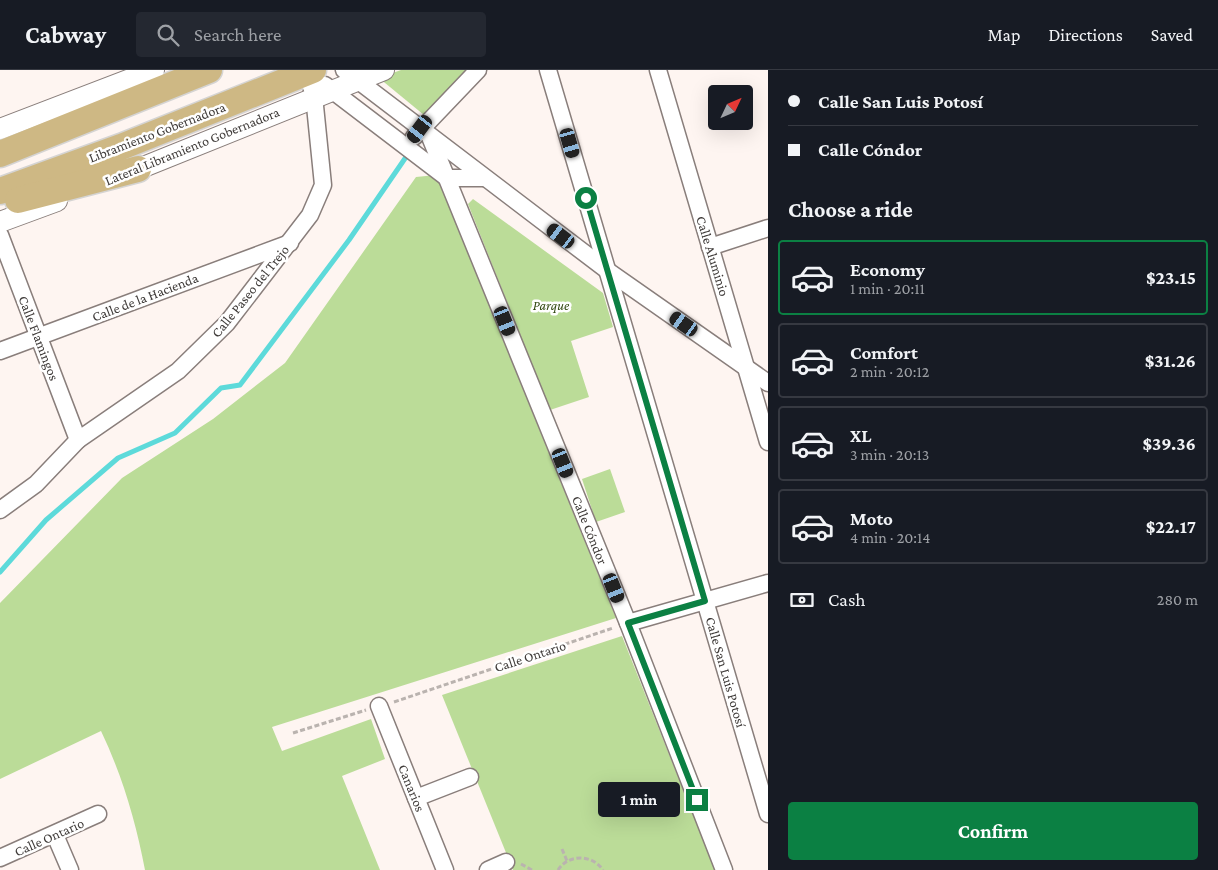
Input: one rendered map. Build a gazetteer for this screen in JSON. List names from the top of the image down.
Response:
{
  "streets": {
    "highway": ["Libramiento Gobernadora"],
    "street": [
      "Lateral Libramiento Gobernadora",
      "Calle Aluminio",
      "Calle Paseo del Trejo",
      "Calle de la Hacienda",
      "Calle Flamingos",
      "Calle Cóndor",
      "Calle Ontario",
      "Calle San Luis Potosí",
      "Canarios"
    ]
  },
  "crossings": [
    ["Libramiento Gobernadora", "Lateral Libramiento Gobernadora"],
    ["Libramiento Gobernadora", "Calle Paseo del Trejo"],
    ["Lateral Libramiento Gobernadora", "Calle Paseo del Trejo"],
    ["Calle Paseo del Trejo", "Calle de la Hacienda"],
    ["Calle Paseo del Trejo", "Calle Flamingos"],
    ["Calle de la Hacienda", "Calle Flamingos"],
    ["Calle Cóndor", "Calle Ontario"],
    ["Calle Ontario", "Canarios"]
  ],
  "parks": ["Parque"],
  "north": "top right",
  "page": {
    "header": "Cabway",
    "search": "Search here",
    "nav": ["Map", "Directions", "Saved"],
    "banner": ["Calle San Luis Potosí", "Calle Cóndor"],
    "heading": "Choose a ride",
    "list": [
      {
        "name": "Economy",
        "note": "1 min · 20:11",
        "value": "$23.15"
      },
      {
        "name": "Comfort",
        "note": "2 min · 20:12",
        "value": "$31.26"
      },
      {
        "name": "XL",
        "note": "3 min · 20:13",
        "value": "$39.36"
      },
      {
        "name": "Moto",
        "note": "4 min · 20:14",
        "value": "$22.17"
      }
    ],
    "pay": ["Cash", "280 m"],
    "bubble": "1 min",
    "buttons": "Confirm"
  }
}
